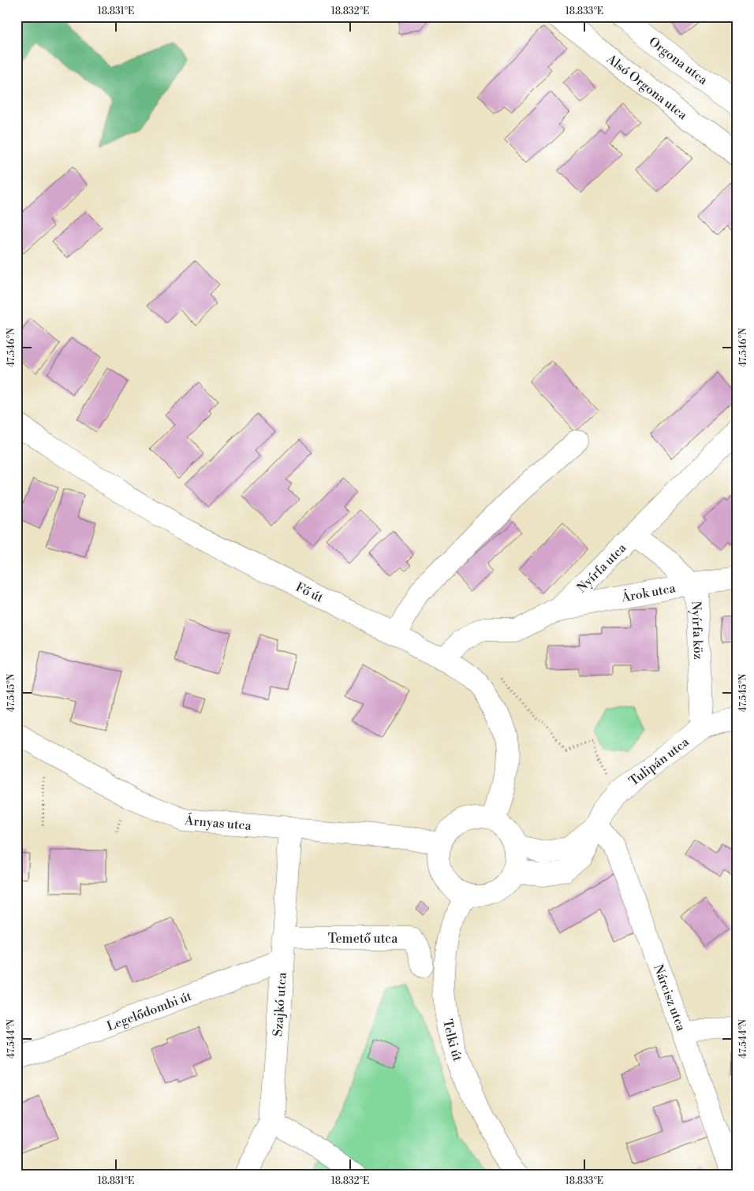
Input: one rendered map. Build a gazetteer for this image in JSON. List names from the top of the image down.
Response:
{
  "streets": {
    "street": [
      "Orgona utca",
      "Alsó Orgona utca",
      "Nyírfa utca",
      "Árok utca",
      "Fő út",
      "Nyírfa köz",
      "Tulipán utca",
      "Árnyas utca",
      "Temető utca",
      "Nárcisz utca",
      "Szajkó utca",
      "Legelődombi út",
      "Telki út"
    ]
  },
  "crossings": [
    ["Nyírfa utca", "Árok utca"],
    ["Nyírfa utca", "Fő út"],
    ["Nyírfa utca", "Nyírfa köz"],
    ["Árok utca", "Nyírfa köz"],
    ["Fő út", "Tulipán utca"],
    ["Fő út", "Árnyas utca"],
    ["Fő út", "Telki út"],
    ["Nyírfa köz", "Tulipán utca"],
    ["Tulipán utca", "Árnyas utca"],
    ["Tulipán utca", "Nárcisz utca"],
    ["Tulipán utca", "Telki út"],
    ["Árnyas utca", "Szajkó utca"],
    ["Árnyas utca", "Telki út"],
    ["Temető utca", "Szajkó utca"],
    ["Szajkó utca", "Legelődombi út"]
  ],
  "coordinates": [
    "18.831°E",
    "18.832°E",
    "18.833°E",
    "47.546°N",
    "47.545°N",
    "47.544°N"
  ]
}
